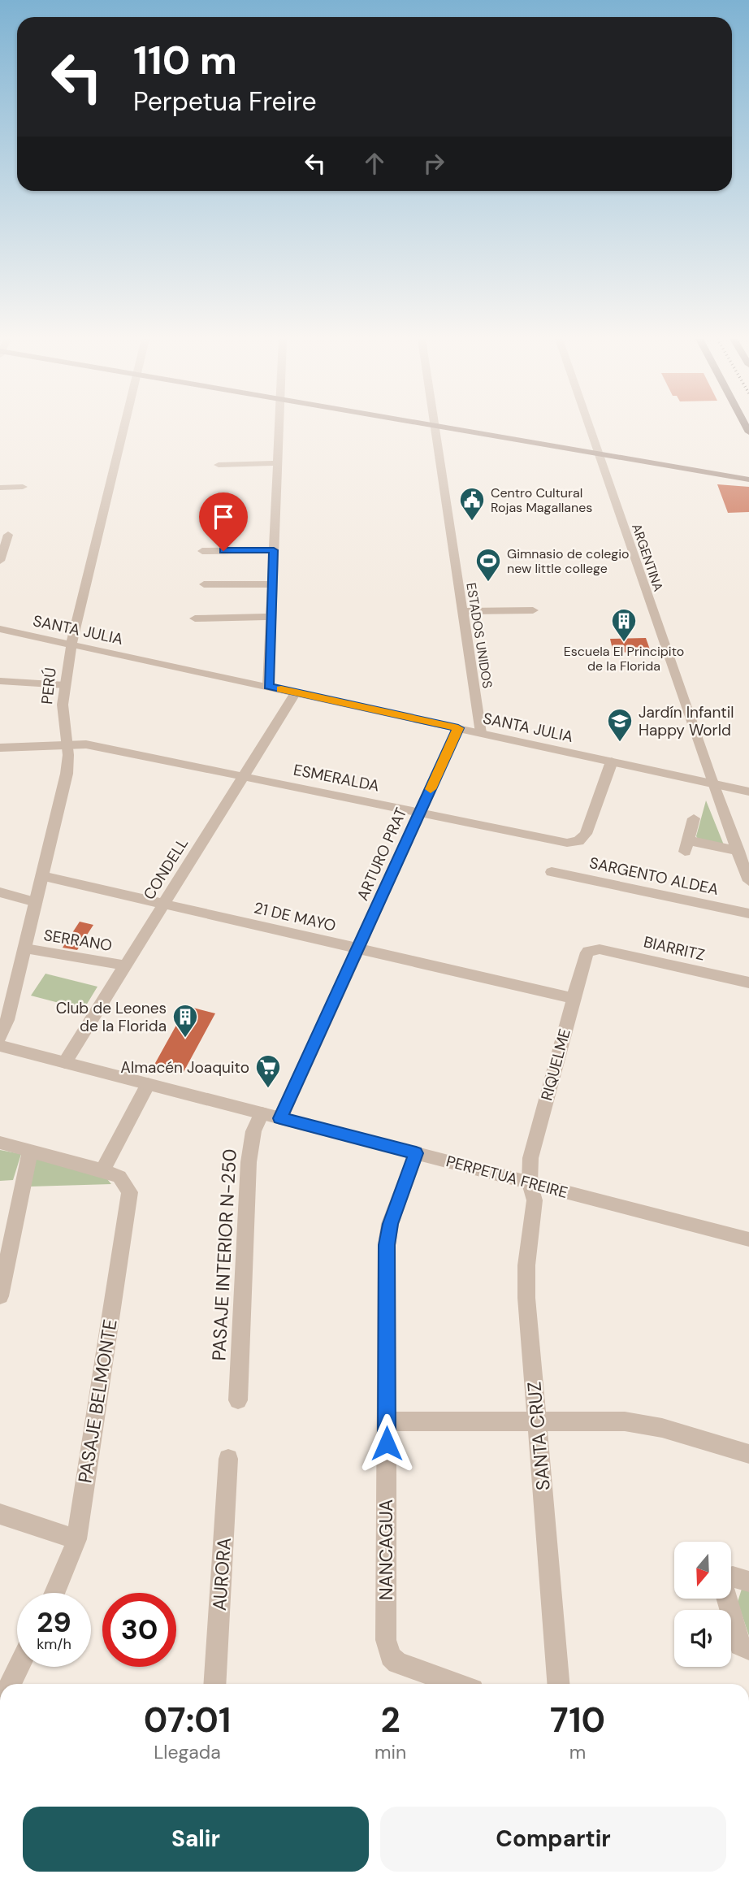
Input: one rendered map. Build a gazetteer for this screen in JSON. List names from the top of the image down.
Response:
{
  "streets": {
    "street": [
      "ARGENTINA",
      "SANTA JULIA",
      "ESTADOS UNIDOS",
      "PERÚ",
      "ESMERALDA",
      "ARTURO PRAT",
      "CONDELL",
      "SARGENTO ALDEA",
      "21 DE MAYO",
      "SERRANO",
      "BIARRITZ",
      "RIQUELME",
      "PERPETUA FREIRE",
      "PASAJE INTERIOR N-250",
      "PASAJE BELMONTE",
      "SANTA CRUZ",
      "NANCAGUA",
      "AURORA"
    ]
  },
  "crossings": [
    ["ARGENTINA", "SANTA JULIA"],
    ["SANTA JULIA", "ESTADOS UNIDOS"],
    ["SANTA JULIA", "PERÚ"],
    ["SANTA JULIA", "ESMERALDA"],
    ["SANTA JULIA", "ARTURO PRAT"],
    ["SANTA JULIA", "CONDELL"],
    ["PERÚ", "ESMERALDA"],
    ["PERÚ", "21 DE MAYO"],
    ["PERÚ", "SERRANO"],
    ["ESMERALDA", "ARTURO PRAT"],
    ["ESMERALDA", "CONDELL"],
    ["ARTURO PRAT", "21 DE MAYO"],
    ["ARTURO PRAT", "PERPETUA FREIRE"],
    ["CONDELL", "21 DE MAYO"],
    ["CONDELL", "SERRANO"],
    ["CONDELL", "PERPETUA FREIRE"],
    ["21 DE MAYO", "RIQUELME"],
    ["BIARRITZ", "RIQUELME"],
    ["RIQUELME", "PERPETUA FREIRE"],
    ["RIQUELME", "SANTA CRUZ"],
    ["PERPETUA FREIRE", "PASAJE INTERIOR N-250"],
    ["PERPETUA FREIRE", "SANTA CRUZ"],
    ["PERPETUA FREIRE", "NANCAGUA"]
  ],
  "places": {
    "public building": ["Centro Cultural Rojas Magallanes"],
    "sports": ["Gimnasio de colegio new little college"],
    "building": ["Escuela El Principito de la Florida", "Club de Leones de la Florida"],
    "school or university": ["Jardín Infantil Happy World"],
    "supermarket": ["Almacén Joaquito"]
  },
  "north": "bottom",
  "page": {
    "turn": ["110 m", "Perpetua Freire"],
    "speed": "29 km/h",
    "limit": "30",
    "eta": [
      "07:01",
      "Llegada",
      "2",
      "min",
      "710",
      "m"
    ],
    "buttons": ["Salir", "Compartir"]
  }
}
